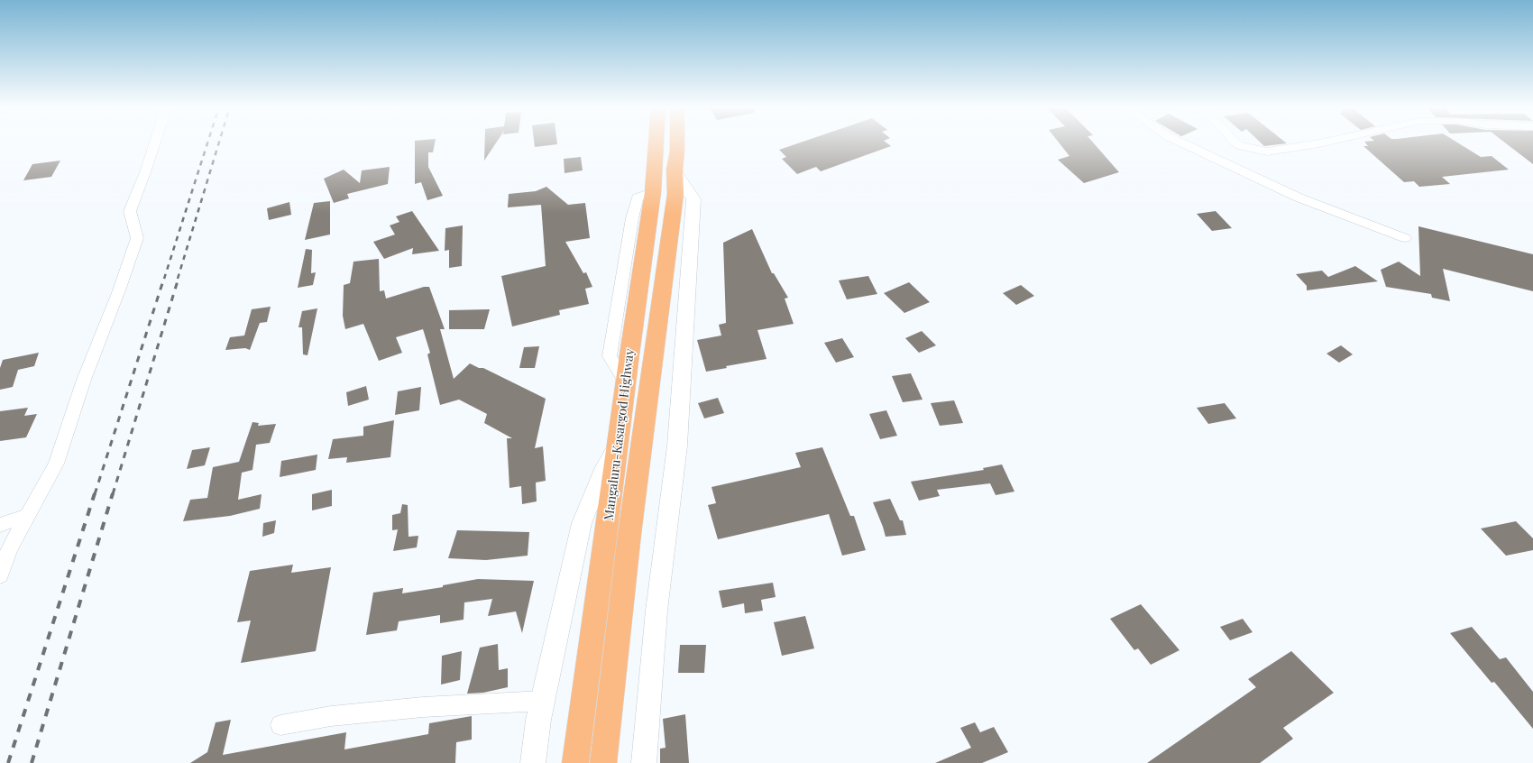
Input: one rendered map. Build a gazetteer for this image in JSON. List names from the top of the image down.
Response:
{
  "streets": {
    "highway": ["Mangaluru-Kasargod Highway"]
  }
}
